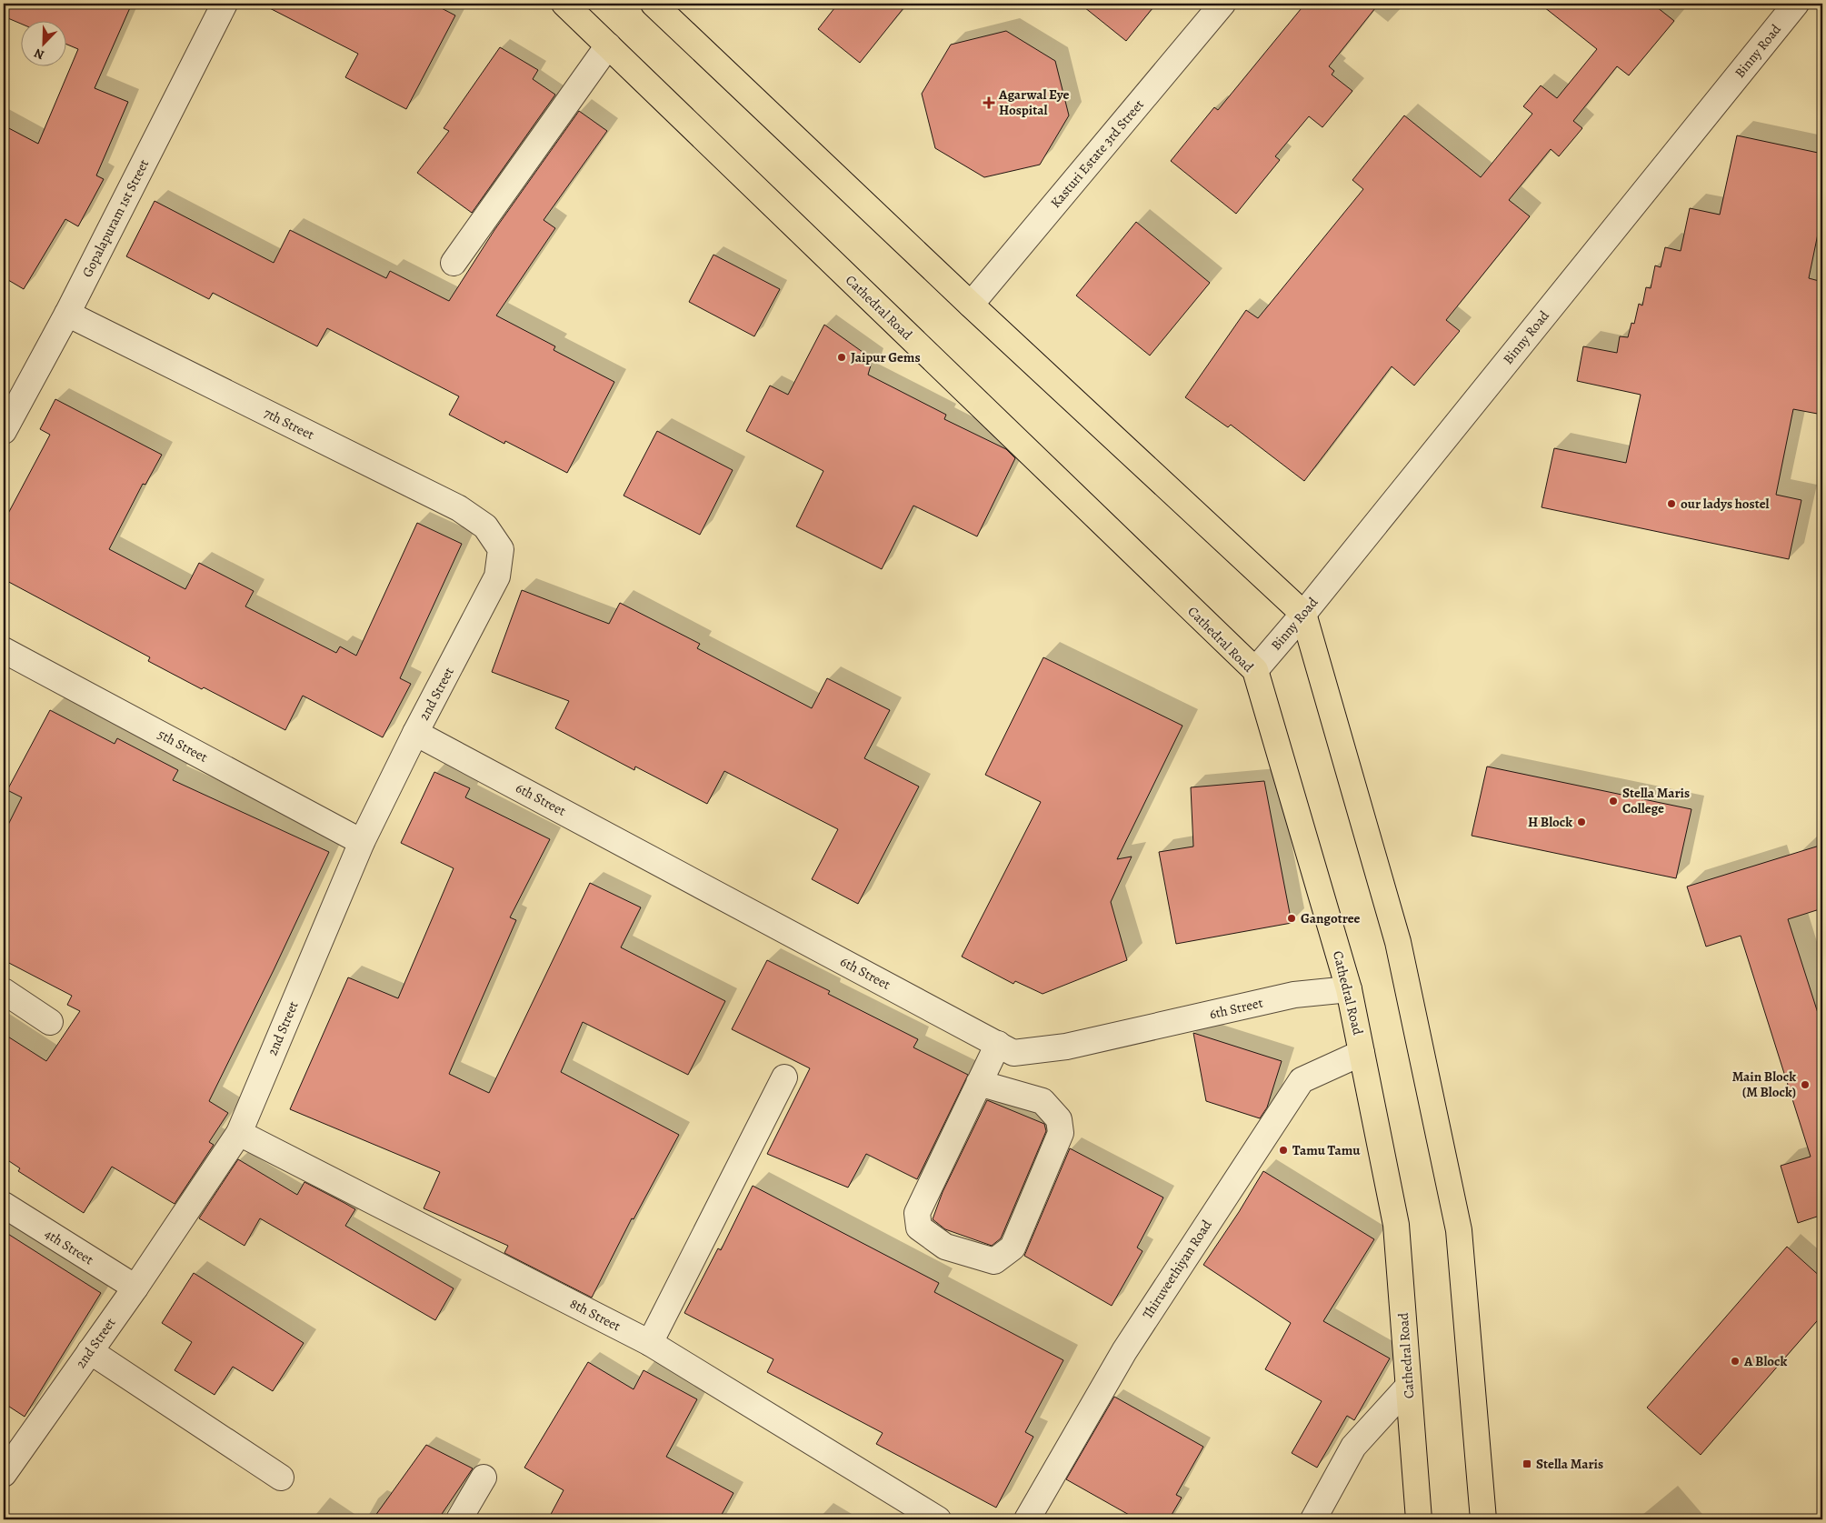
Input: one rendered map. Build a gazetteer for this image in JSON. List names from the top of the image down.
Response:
{
  "streets": {
    "main road": ["Cathedral Road"],
    "street": [
      "Binny Road",
      "Kasturi Estate 3rd Street",
      "Gopalapuram 1st Street",
      "7th Street",
      "2nd Street",
      "5th Street",
      "6th Street",
      "4th Street",
      "Thiruveethiyan Road",
      "8th Street"
    ]
  },
  "crossings": [
    ["Binny Road", "Cathedral Road"],
    ["Gopalapuram 1st Street", "7th Street"],
    ["Cathedral Road", "6th Street"],
    ["Cathedral Road", "Thiruveethiyan Road"],
    ["7th Street", "2nd Street"],
    ["2nd Street", "5th Street"],
    ["2nd Street", "6th Street"],
    ["2nd Street", "4th Street"],
    ["2nd Street", "8th Street"]
  ],
  "places": {
    "health": ["Agarwal Eye Hospital"],
    "other": [
      "Jaipur Gems",
      "our ladys hostel",
      "Stella Maris College",
      "H Block",
      "Gangotree",
      "Main Block (M Block)",
      "Tamu Tamu",
      "A Block"
    ],
    "transit": ["Stella Maris"]
  },
  "north": "bottom left"
}
